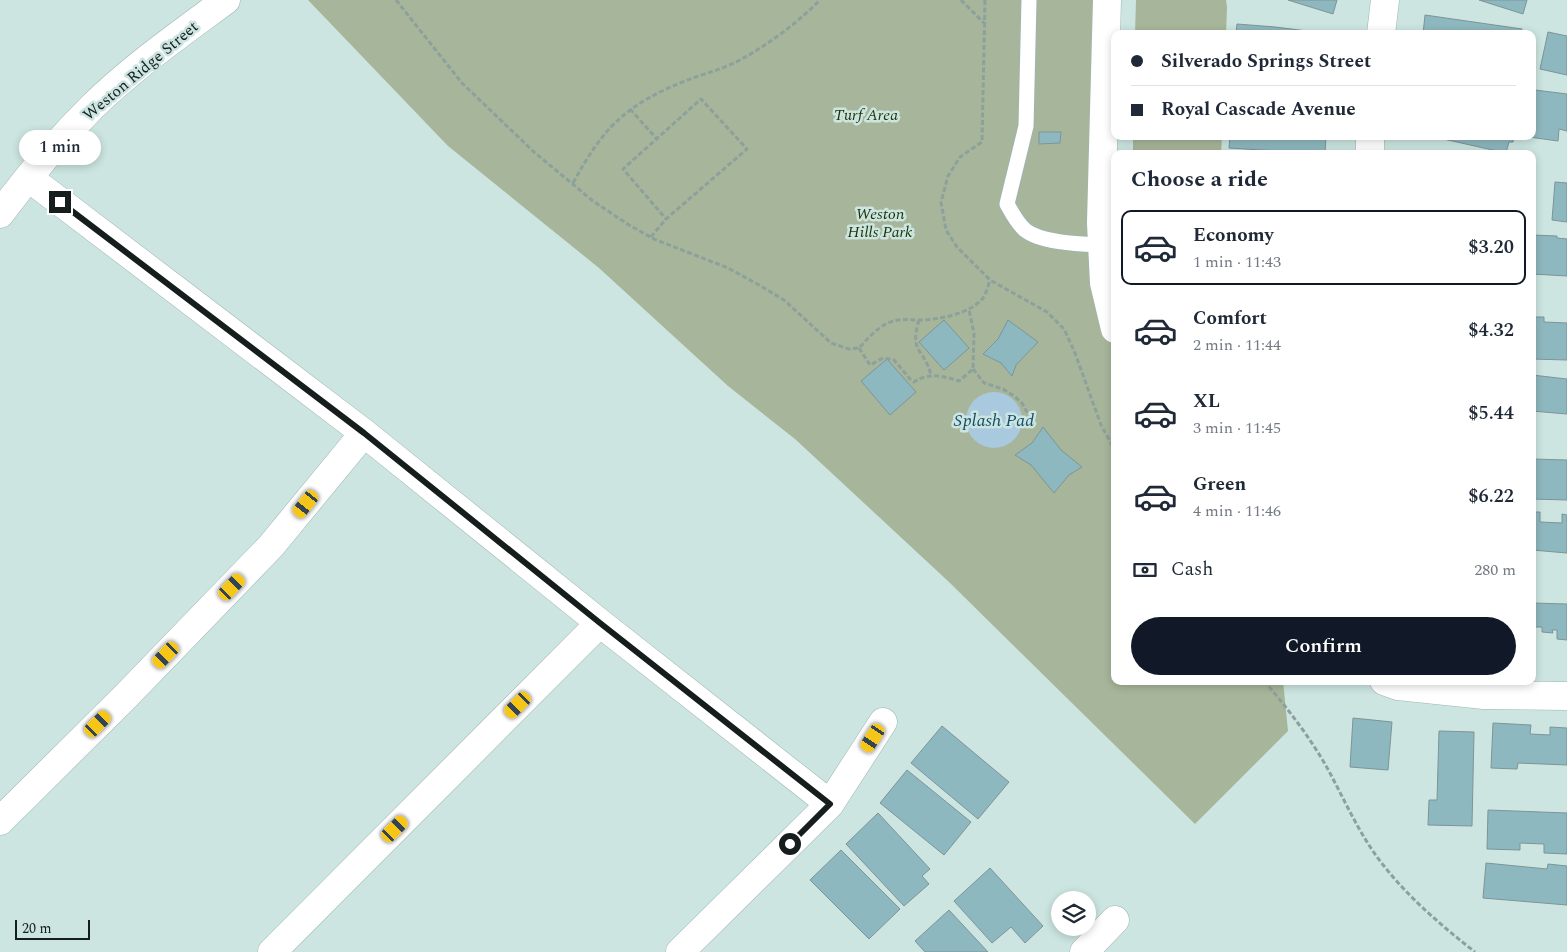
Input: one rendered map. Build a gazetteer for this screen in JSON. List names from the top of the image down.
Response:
{
  "streets": {
    "street": ["Weston Ridge Street"]
  },
  "water": ["Splash Pad"],
  "parks": ["Turf Area", "Weston Hills Park"],
  "scale_bar": "20 m",
  "page": {
    "banner": ["Silverado Springs Street", "Royal Cascade Avenue"],
    "bubble": "1 min",
    "heading": "Choose a ride",
    "list": [
      {
        "name": "Economy",
        "note": "1 min · 11:43",
        "value": "$3.20"
      },
      {
        "name": "Comfort",
        "note": "2 min · 11:44",
        "value": "$4.32"
      },
      {
        "name": "XL",
        "note": "3 min · 11:45",
        "value": "$5.44"
      },
      {
        "name": "Green",
        "note": "4 min · 11:46",
        "value": "$6.22"
      }
    ],
    "pay": ["Cash", "280 m"],
    "buttons": "Confirm",
    "scale": "20 m"
  }
}
